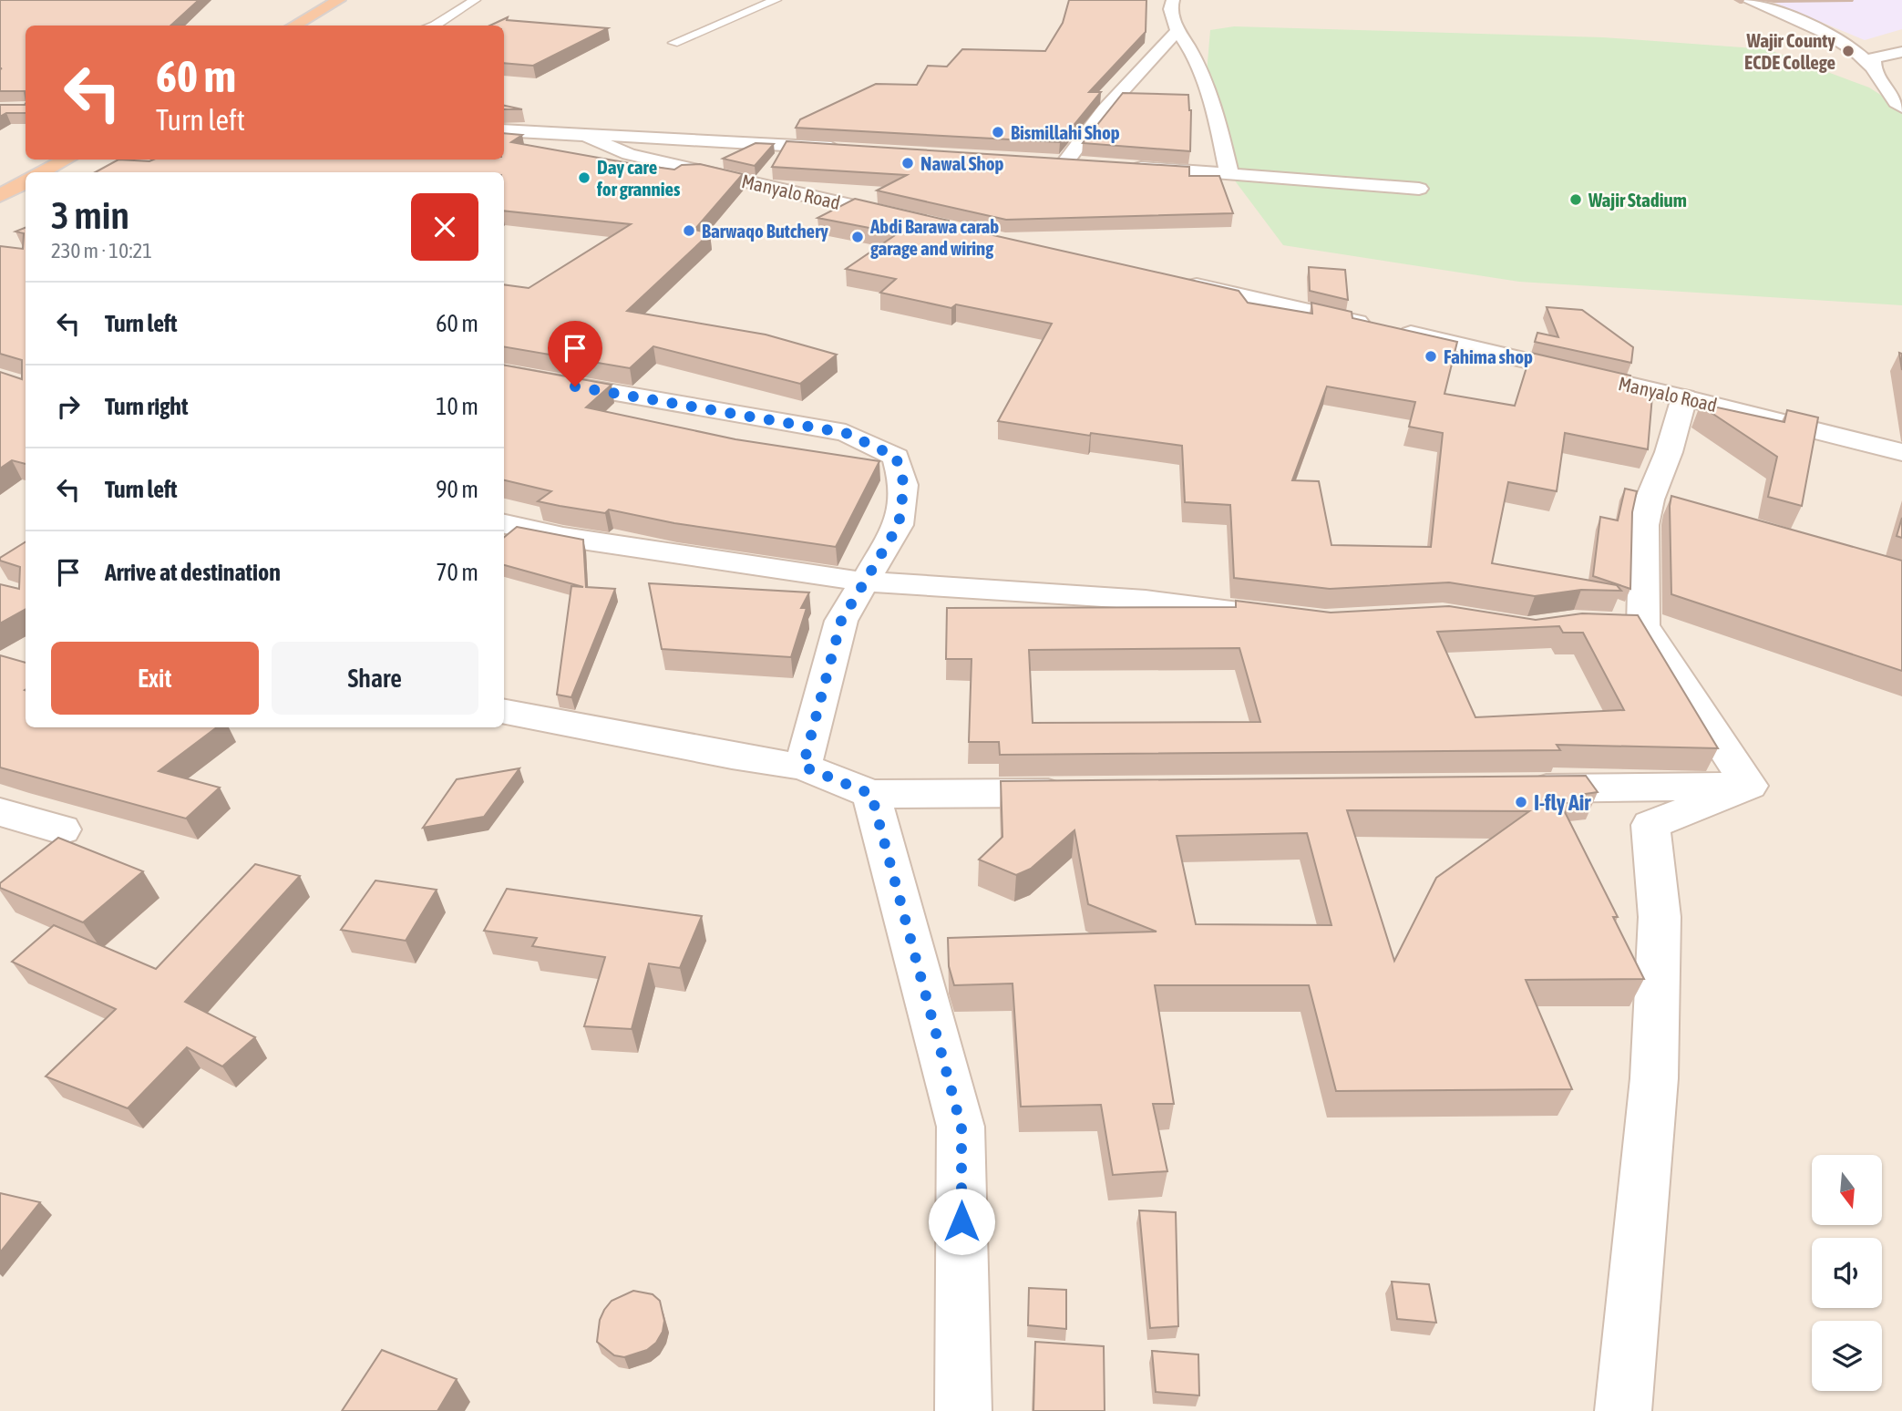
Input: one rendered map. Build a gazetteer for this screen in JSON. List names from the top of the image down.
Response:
{
  "streets": {
    "street": ["Manyalo Road"]
  },
  "places": [
    "Wajir County ECDE College",
    "Bismillahi Shop",
    "Nawal Shop",
    "Day care for grannies",
    "Wajir Stadium",
    "Barwaqo Butchery",
    "Abdi Barawa carab garage and wiring",
    "Fahima shop",
    "I-fly Air"
  ],
  "north": "bottom",
  "page": {
    "turn": ["60 m", "Turn left"],
    "heading": ["3 min", "230 m · 10:21"],
    "list": [
      {
        "name": "Turn left",
        "value": "60 m"
      },
      {
        "name": "Turn right",
        "value": "10 m"
      },
      {
        "name": "Turn left",
        "value": "90 m"
      },
      {
        "name": "Arrive at destination",
        "value": "70 m"
      }
    ],
    "buttons": ["Exit", "Share"]
  }
}
